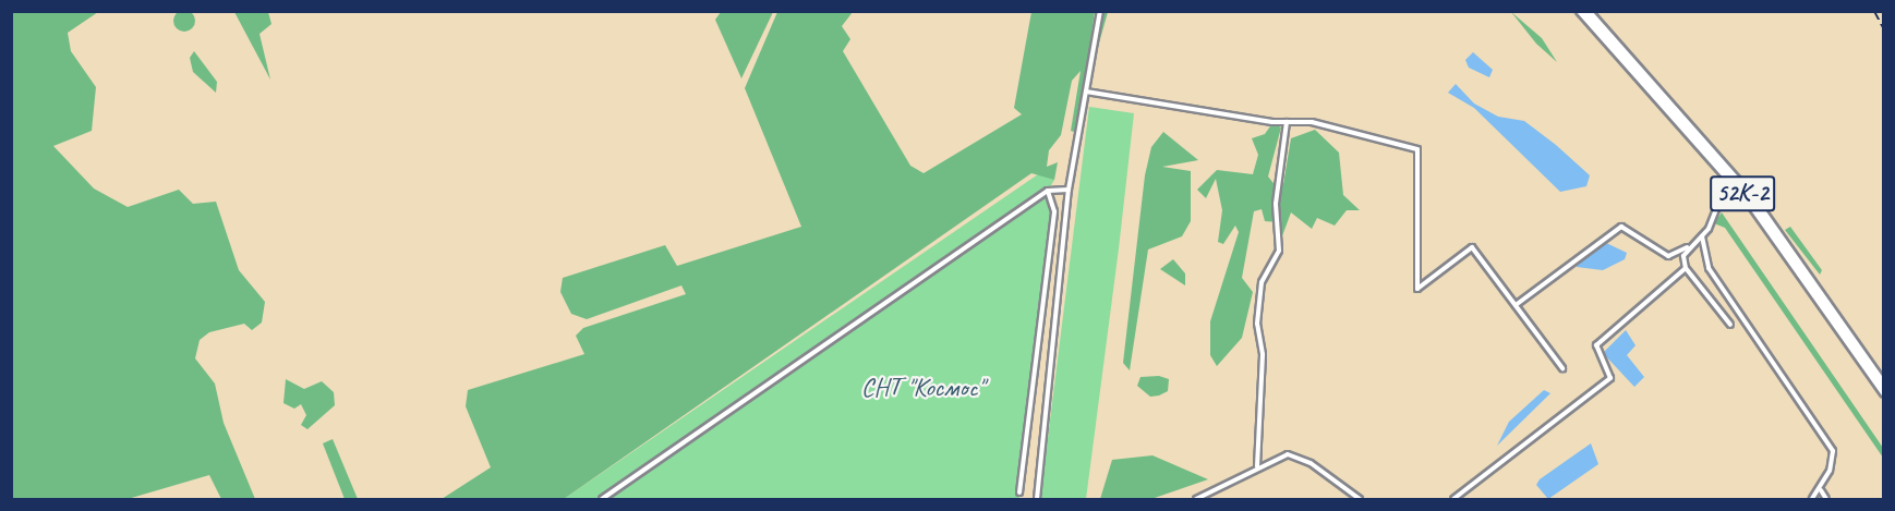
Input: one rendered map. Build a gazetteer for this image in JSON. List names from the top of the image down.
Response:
{
  "streets": {
    "main road": ["52К-2"]
  },
  "parks": ["СНТ \"Космос\""]
}
